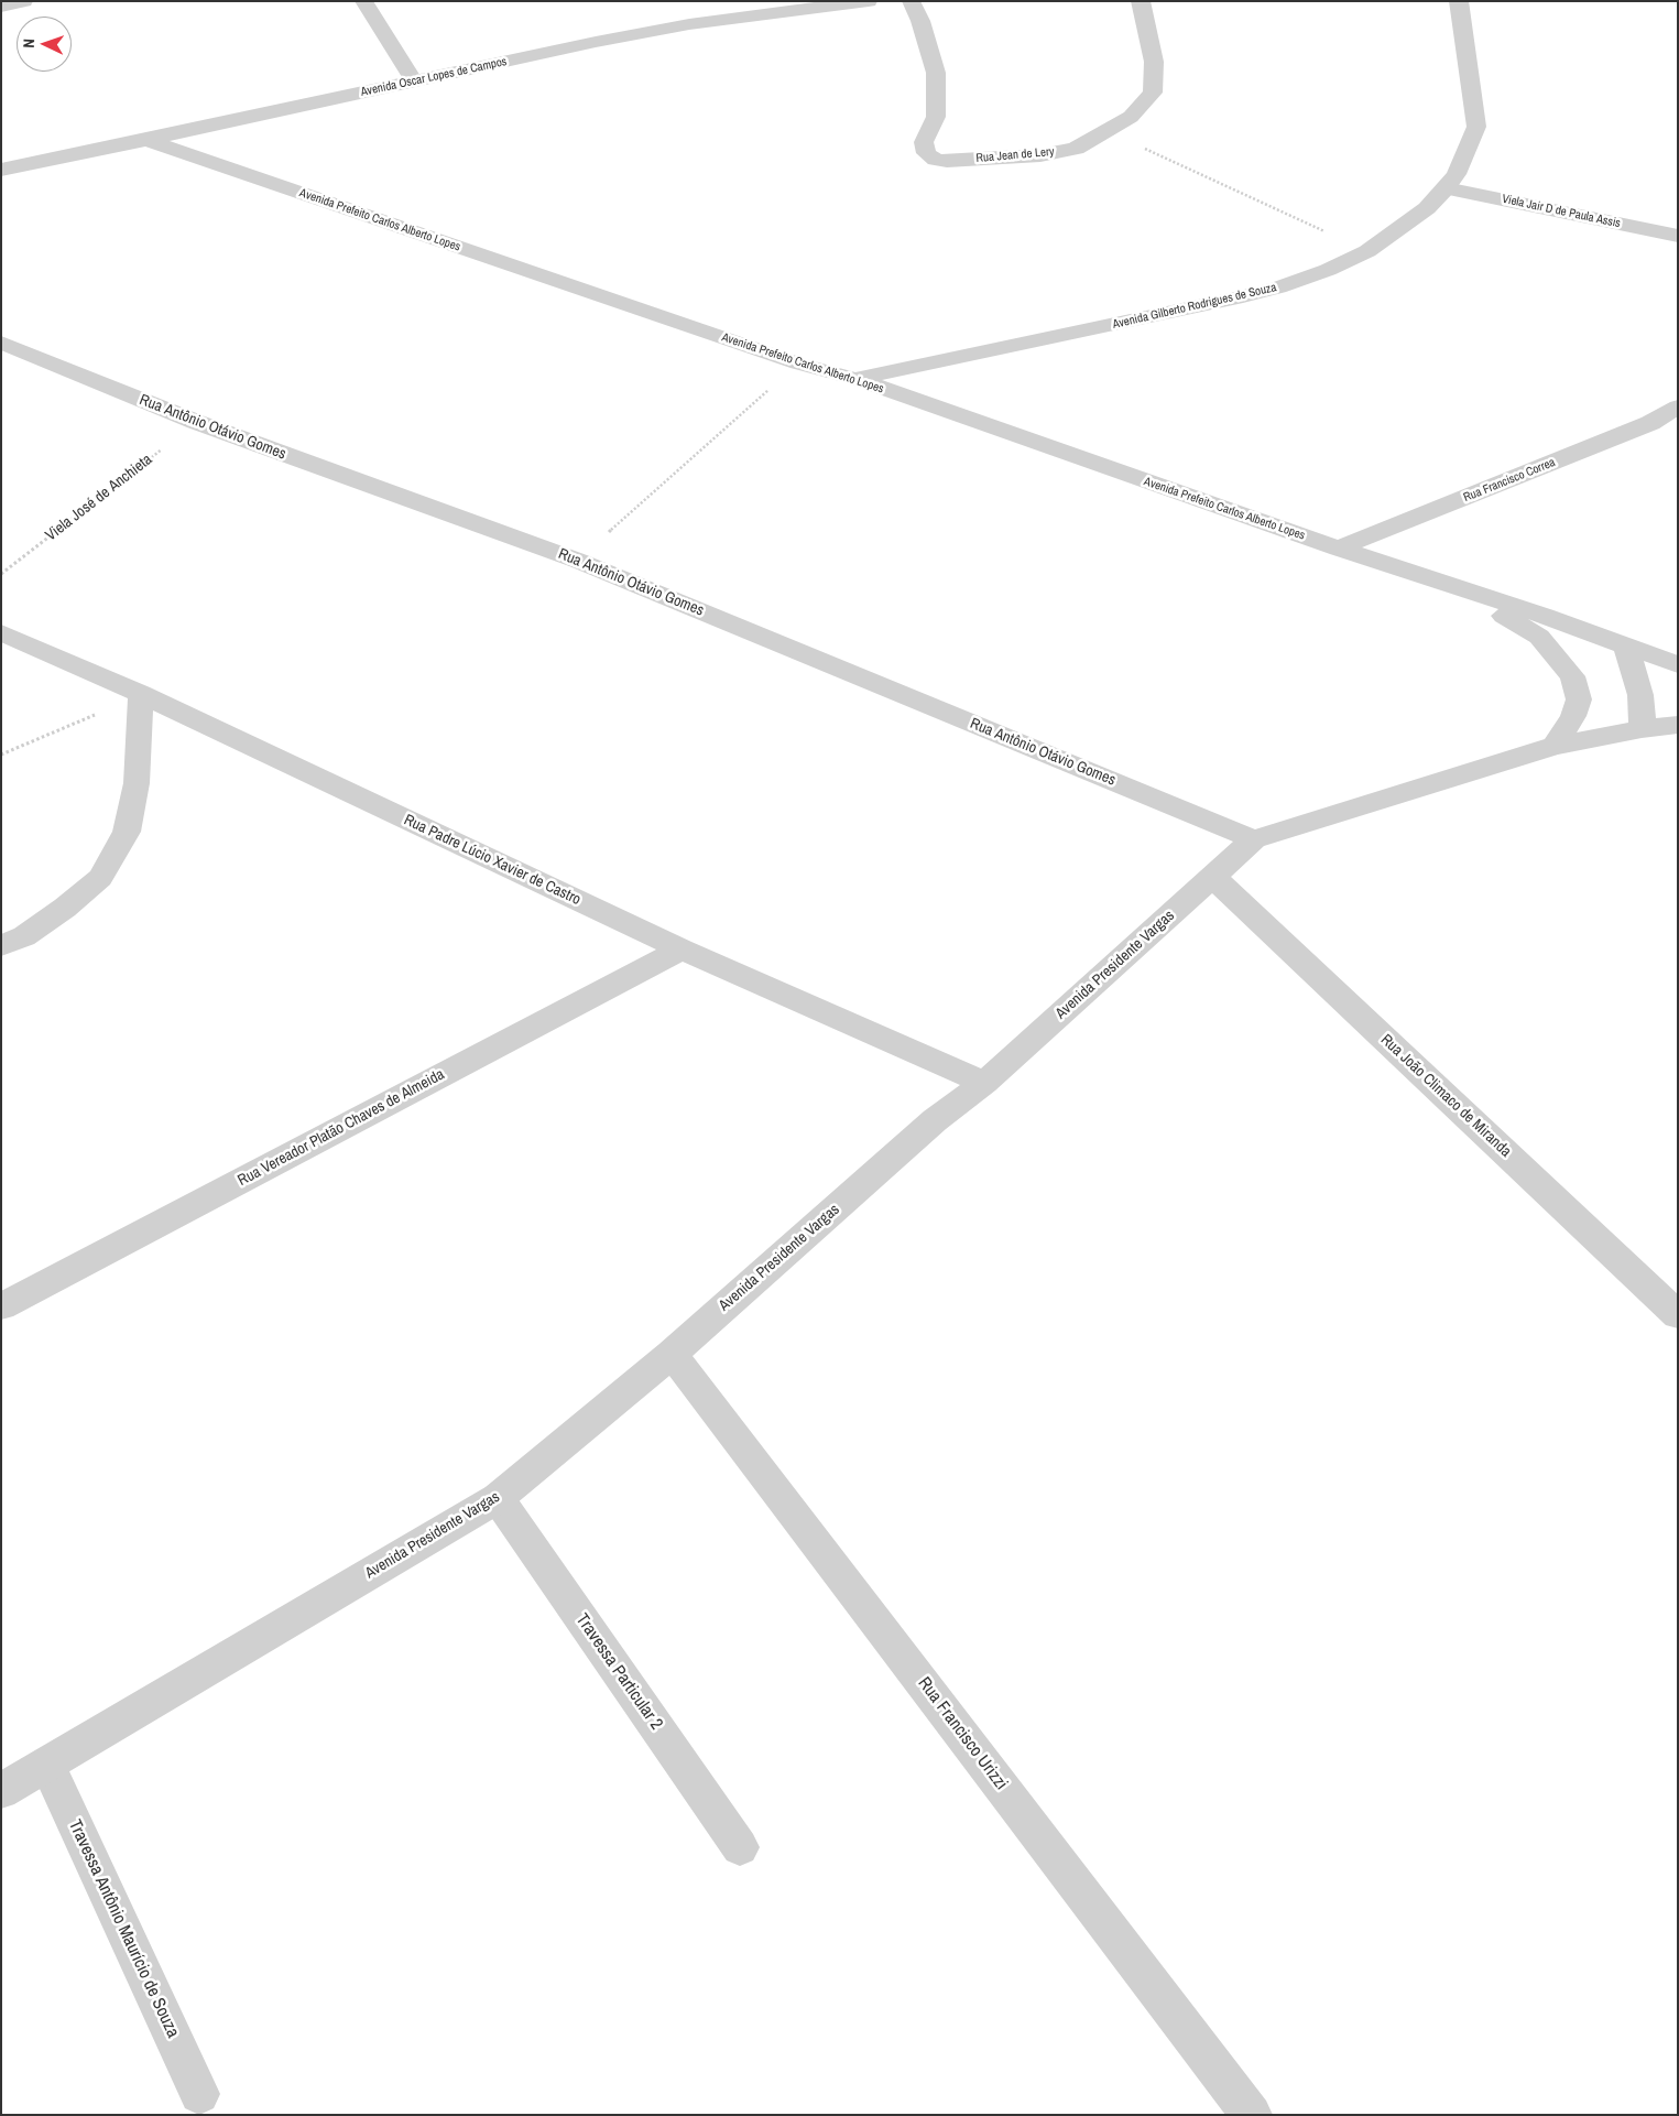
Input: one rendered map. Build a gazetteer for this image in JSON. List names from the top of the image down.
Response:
{
  "streets": {
    "street": [
      "Avenida Oscar Lopes de Campos",
      "Rua Jean de Lery",
      "Viela Jair D de Paula Assis",
      "Avenida Prefeito Carlos Alberto Lopes",
      "Avenida Gilberto Rodrigues de Souza",
      "Rua Antônio Otávio Gomes",
      "Rua Francisco Correa",
      "Rua Padre Lúcio Xavier de Castro",
      "Avenida Presidente Vargas",
      "Rua João Climaco de Miranda",
      "Rua Vereador Platão Chaves de Almeida",
      "Travessa Particular 2",
      "Rua Francisco Urizzi",
      "Travessa Antônio Maurício de Souza"
    ],
    "path": ["Viela José de Anchieta"]
  },
  "crossings": [
    ["Avenida Oscar Lopes de Campos", "Avenida Prefeito Carlos Alberto Lopes"],
    ["Viela Jair D de Paula Assis", "Avenida Gilberto Rodrigues de Souza"],
    ["Avenida Prefeito Carlos Alberto Lopes", "Avenida Gilberto Rodrigues de Souza"],
    ["Avenida Prefeito Carlos Alberto Lopes", "Rua Francisco Correa"],
    ["Avenida Prefeito Carlos Alberto Lopes", "Avenida Presidente Vargas"],
    ["Rua Antônio Otávio Gomes", "Viela José de Anchieta"],
    ["Rua Antônio Otávio Gomes", "Avenida Presidente Vargas"],
    ["Rua Padre Lúcio Xavier de Castro", "Avenida Presidente Vargas"],
    ["Rua Padre Lúcio Xavier de Castro", "Rua Vereador Platão Chaves de Almeida"],
    ["Avenida Presidente Vargas", "Rua João Climaco de Miranda"],
    ["Avenida Presidente Vargas", "Travessa Particular 2"],
    ["Avenida Presidente Vargas", "Rua Francisco Urizzi"],
    ["Avenida Presidente Vargas", "Travessa Antônio Maurício de Souza"]
  ],
  "north": "left"
}
